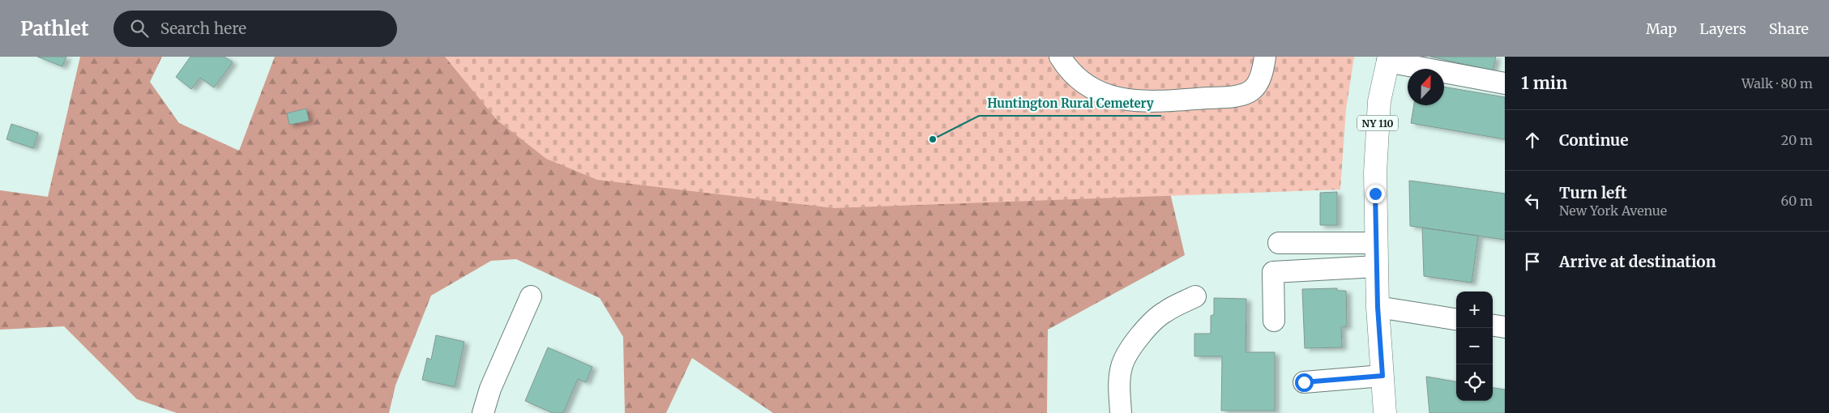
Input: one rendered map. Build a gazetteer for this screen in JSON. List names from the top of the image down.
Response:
{
  "streets": {
    "main road": ["NY 110"]
  },
  "places": ["Huntington Rural Cemetery"],
  "north": "top",
  "page": {
    "header": "Pathlet",
    "search": "Search here",
    "nav": ["Map", "Layers", "Share"],
    "heading": ["1 min", "Walk · 80 m"],
    "list": [
      ["Continue", "20 m"],
      ["Turn left", "New York Avenue", "60 m"],
      "Arrive at destination"
    ],
    "map_buttons": ["+", "−"]
  }
}
